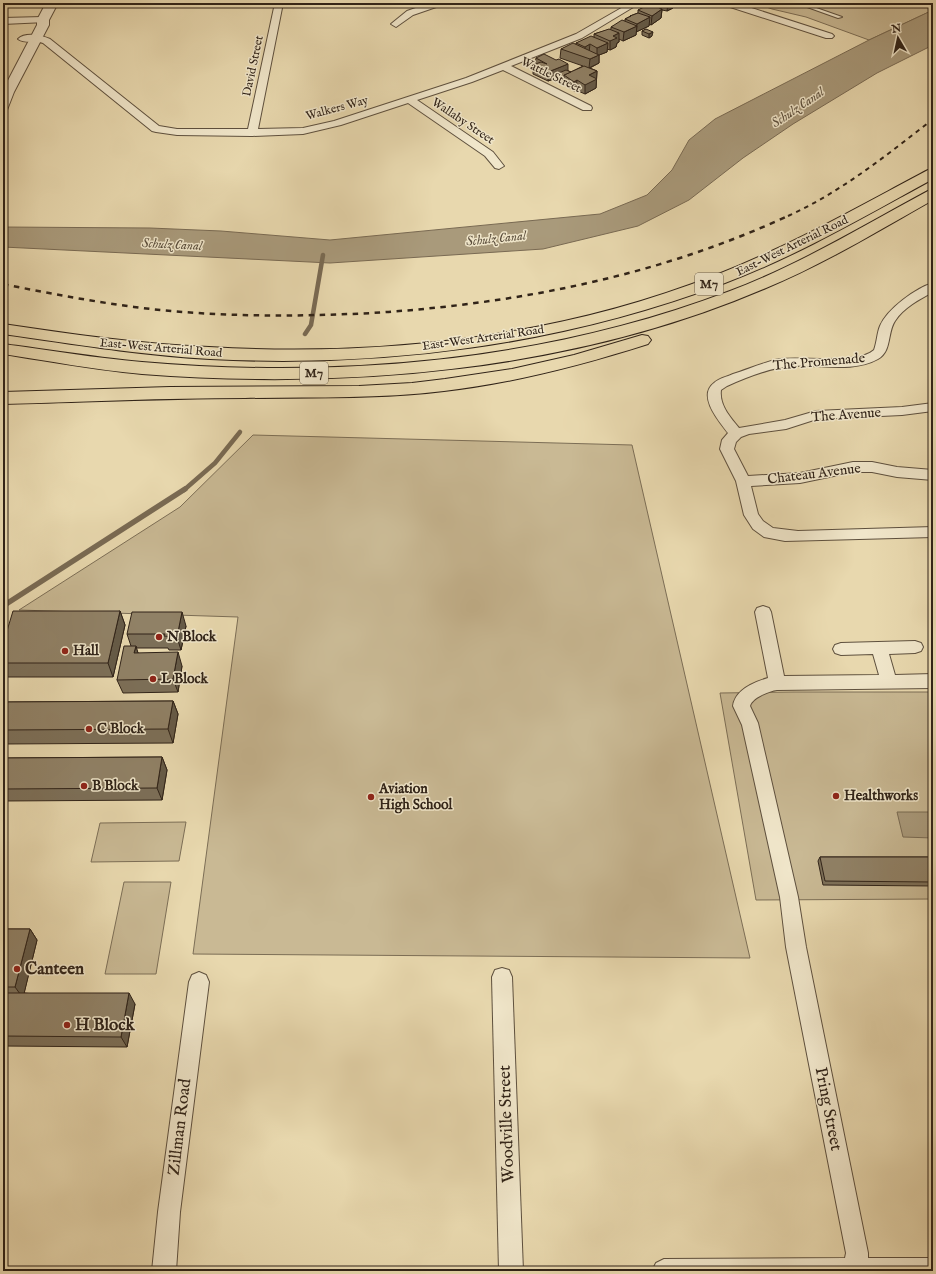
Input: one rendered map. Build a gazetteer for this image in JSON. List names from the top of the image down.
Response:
{
  "streets": {
    "highway": ["East-West Arterial Road", "M7"],
    "street": [
      "David Street",
      "Wattle Street",
      "Walkers Way",
      "Wallaby Street",
      "The Promenade",
      "The Avenue",
      "Chateau Avenue",
      "Pring Street",
      "Woodville Street",
      "Zillman Road"
    ]
  },
  "crossings": [
    ["David Street", "Walkers Way"],
    ["Wattle Street", "Walkers Way"],
    ["Walkers Way", "Wallaby Street"],
    ["East-West Arterial Road", "M7"],
    ["The Promenade", "The Avenue"]
  ],
  "water": ["Schulz Canal"],
  "places": [
    "N Block",
    "Hall",
    "L Block",
    "C Block",
    "B Block",
    "Healthworks",
    "Aviation High School",
    "Canteen",
    "H Block"
  ],
  "north": "top"
}
